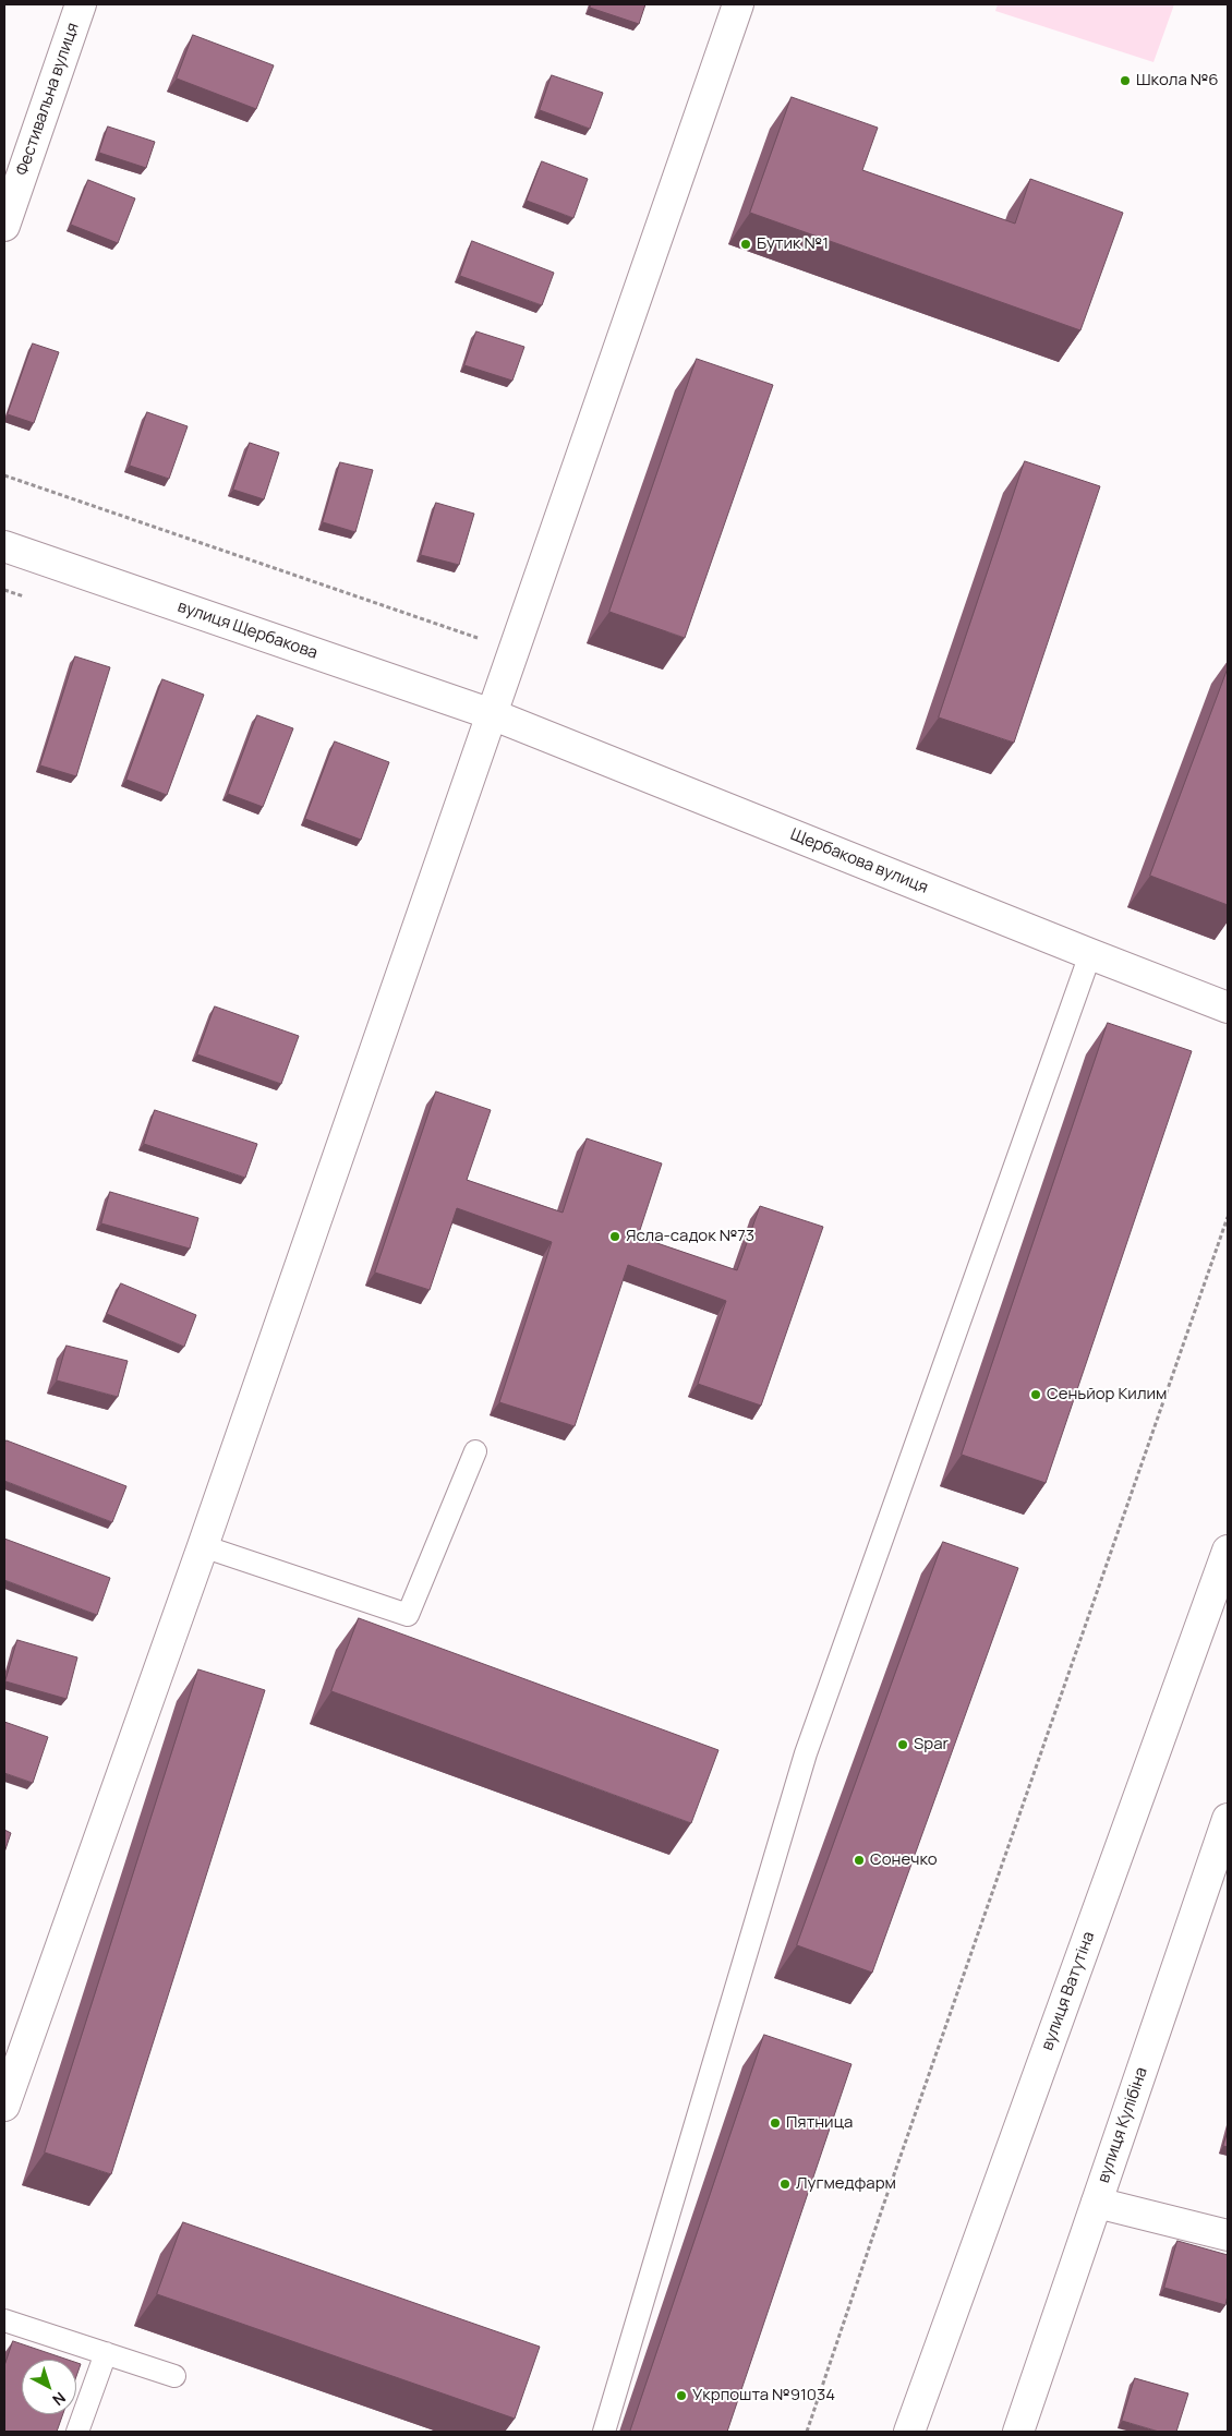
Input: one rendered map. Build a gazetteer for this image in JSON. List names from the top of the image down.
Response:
{
  "streets": {
    "street": [
      "Фестивальна вулиця",
      "вулиця Щербакова",
      "Щербакова вулиця",
      "вулиця Ватутіна",
      "вулиця Кулібіна"
    ]
  },
  "crossings": [
    ["вулиця Щербакова", "Щербакова вулиця"]
  ],
  "places": [
    "Школа №6",
    "Бутик №1",
    "Ясла-садок №73",
    "Сеньйор Килим",
    "Spar",
    "Сонечко",
    "Пятница",
    "Лугмедфарм",
    "Укрпошта №91034"
  ],
  "north": "bottom right"
}
